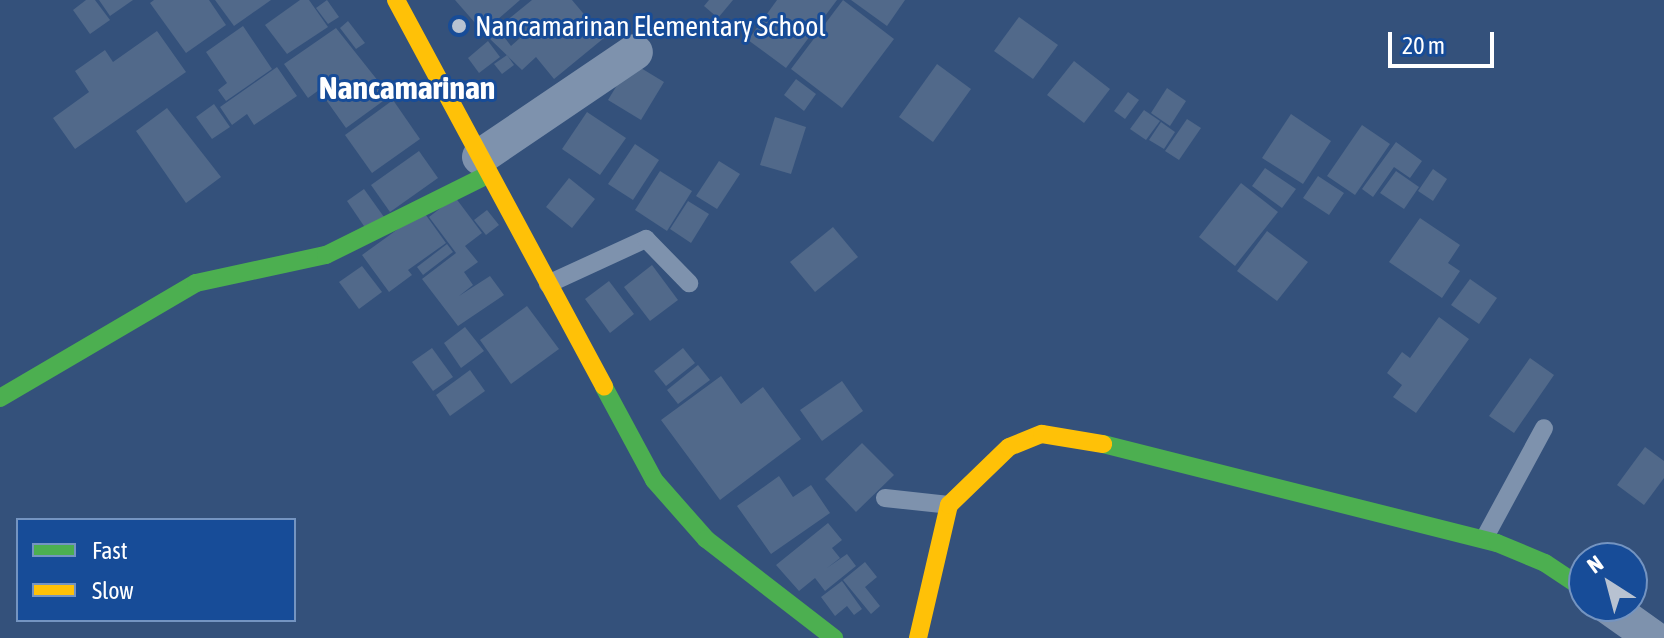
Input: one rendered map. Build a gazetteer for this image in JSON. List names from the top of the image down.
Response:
{
  "districts": ["Nancamarinan"],
  "places": ["Nancamarinan Elementary School"],
  "legend": ["Fast", "Slow"],
  "scale_bar": "20 m",
  "north": "top left"
}
